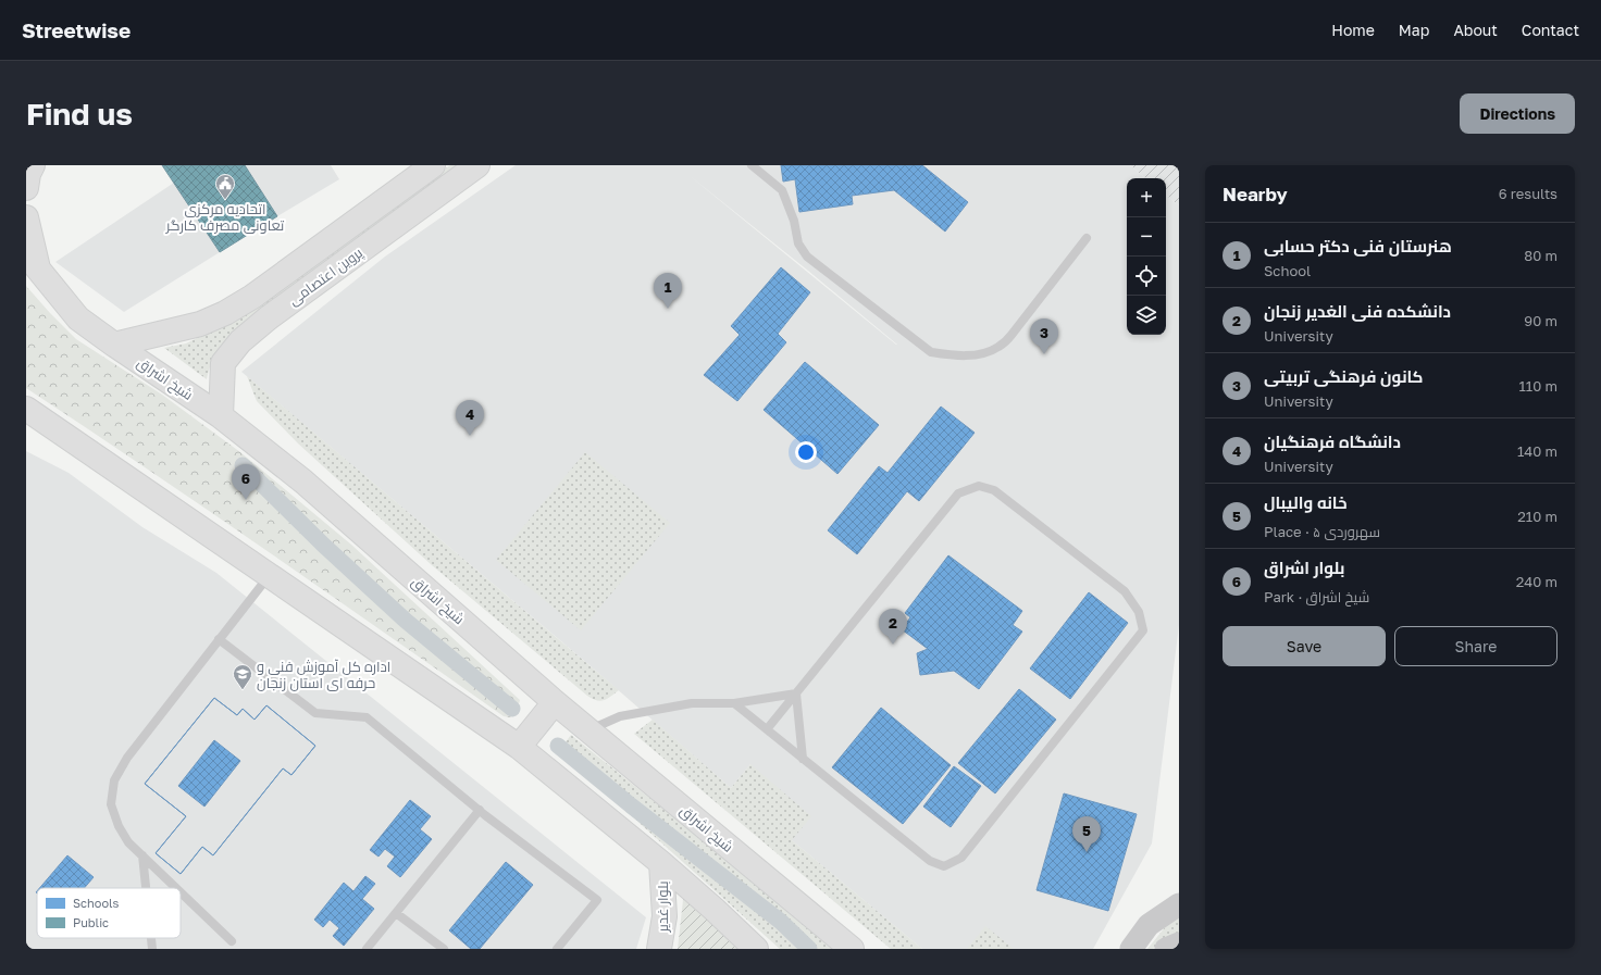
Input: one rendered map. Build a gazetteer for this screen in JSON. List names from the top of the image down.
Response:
{
  "streets": {
    "main road": ["پروین اعتصامی", "شیخ اشراق", "بلوار غدیر"]
  },
  "crossings": [
    ["پروین اعتصامی", "شیخ اشراق"]
  ],
  "places": {
    "public building": ["اتحادیه مرکزی تعاونی مصرف کارگر"],
    "school or university": ["اداره کل آموزش فنی و حرفه ای استان زنجان"]
  },
  "legend": ["Schools", "Public"],
  "page": {
    "header": "Streetwise",
    "nav": [
      "Home",
      "Map",
      "About",
      "Contact"
    ],
    "buttons": [
      "Directions",
      ["Save", "Share"]
    ],
    "title": "Find us",
    "heading": ["Nearby", "6 results"],
    "map_buttons": ["+", "−"],
    "list": [
      {
        "mark": "1",
        "name": "هنرستان فنی دکتر حسابی",
        "note": "School",
        "value": "80 m"
      },
      {
        "mark": "2",
        "name": "دانشکده فنی الغدیر زنجان",
        "note": "University",
        "value": "90 m"
      },
      {
        "mark": "3",
        "name": "کانون فرهنگی تربیتی",
        "note": "University",
        "value": "110 m"
      },
      {
        "mark": "4",
        "name": "دانشگاه فرهنگیان",
        "note": "University",
        "value": "140 m"
      },
      {
        "mark": "5",
        "name": "خانه والیبال",
        "note": "Place · سهروردی ۵",
        "value": "210 m"
      },
      {
        "mark": "6",
        "name": "بلوار اشراق",
        "note": "Park · شیخ اشراق",
        "value": "240 m"
      }
    ],
    "pins": [
      "1",
      "3",
      "4",
      "6",
      "2",
      "5"
    ]
  }
}
